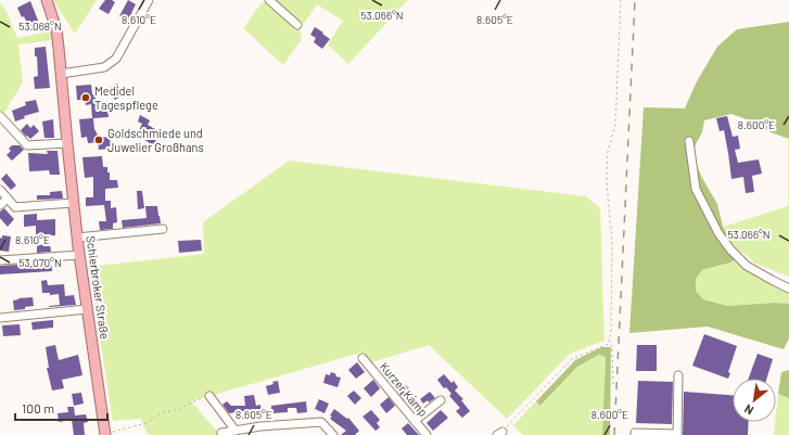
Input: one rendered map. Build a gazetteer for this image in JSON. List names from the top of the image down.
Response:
{
  "streets": {
    "main road": ["Schierbroker Straße"],
    "street": ["Kurzer Kamp"]
  },
  "places": ["Medidel Tagespflege", "Goldschmiede und Juwelier Großhans"],
  "scale_bar": "100 m",
  "north": "bottom left",
  "coordinates": [
    "53.066°N",
    "8.610°E",
    "8.605°E",
    "53.068°N",
    "8.600°E",
    "53.070°N"
  ]
}
